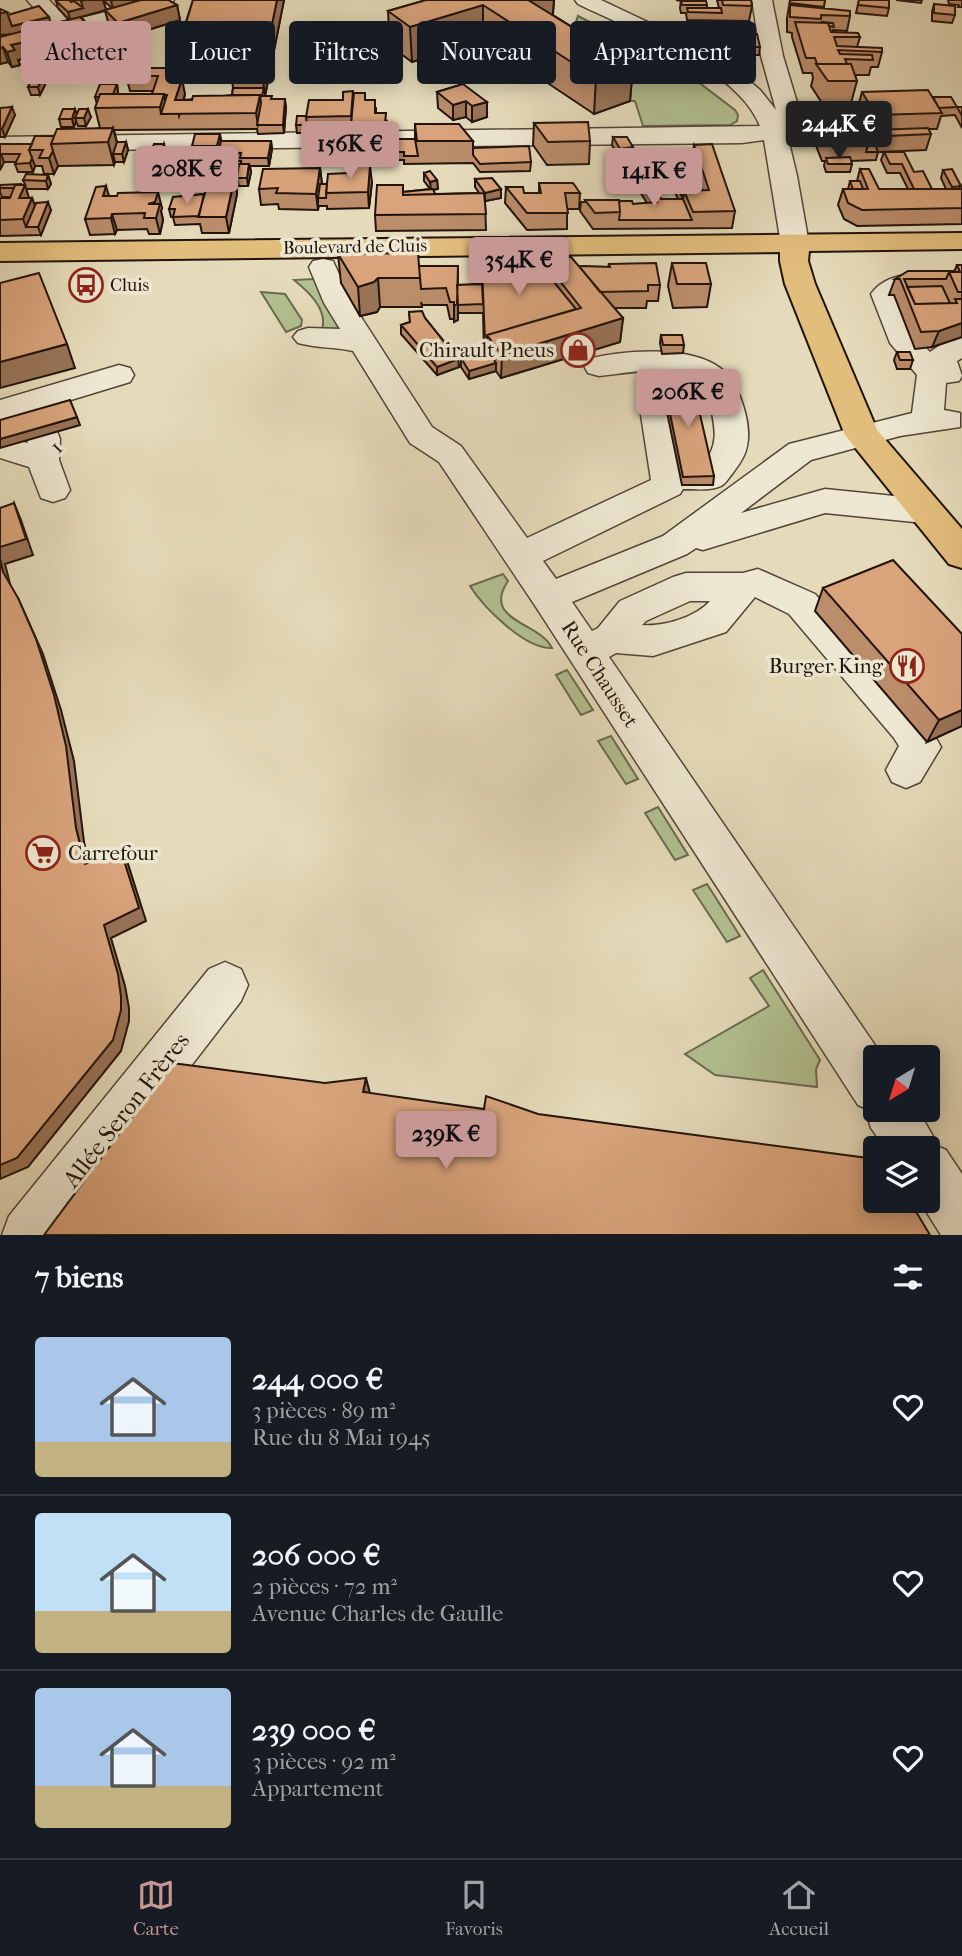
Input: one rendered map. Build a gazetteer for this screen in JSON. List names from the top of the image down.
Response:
{
  "streets": {
    "main road": ["Boulevard de Cluis"],
    "street": ["Rue Chausset", "Allée Seron Frères"]
  },
  "crossings": [
    ["Boulevard de Cluis", "Rue Chausset"]
  ],
  "places": {
    "bus stop": ["Cluis"],
    "shop": ["Chirault Pneus"],
    "restaurant": ["Burger King"],
    "supermarket": ["Carrefour"]
  },
  "north": "bottom left",
  "page": {
    "chip": [
      "Acheter",
      "Louer",
      "Filtres",
      "Nouveau",
      "Appartement"
    ],
    "price": [
      "244K €",
      "156K €",
      "208K €",
      "141K €",
      "354K €",
      "206K €",
      "239K €"
    ],
    "heading": "7 biens",
    "list": [
      {
        "name": "244 000 €",
        "note": "3 pièces · 89 m² · Rue du 8 Mai 1945"
      },
      {
        "name": "206 000 €",
        "note": "2 pièces · 72 m² · Avenue Charles de Gaulle"
      },
      {
        "name": "239 000 €",
        "note": "3 pièces · 92 m² · Appartement"
      }
    ],
    "tabs": ["Carte", "Favoris", "Accueil"]
  }
}
